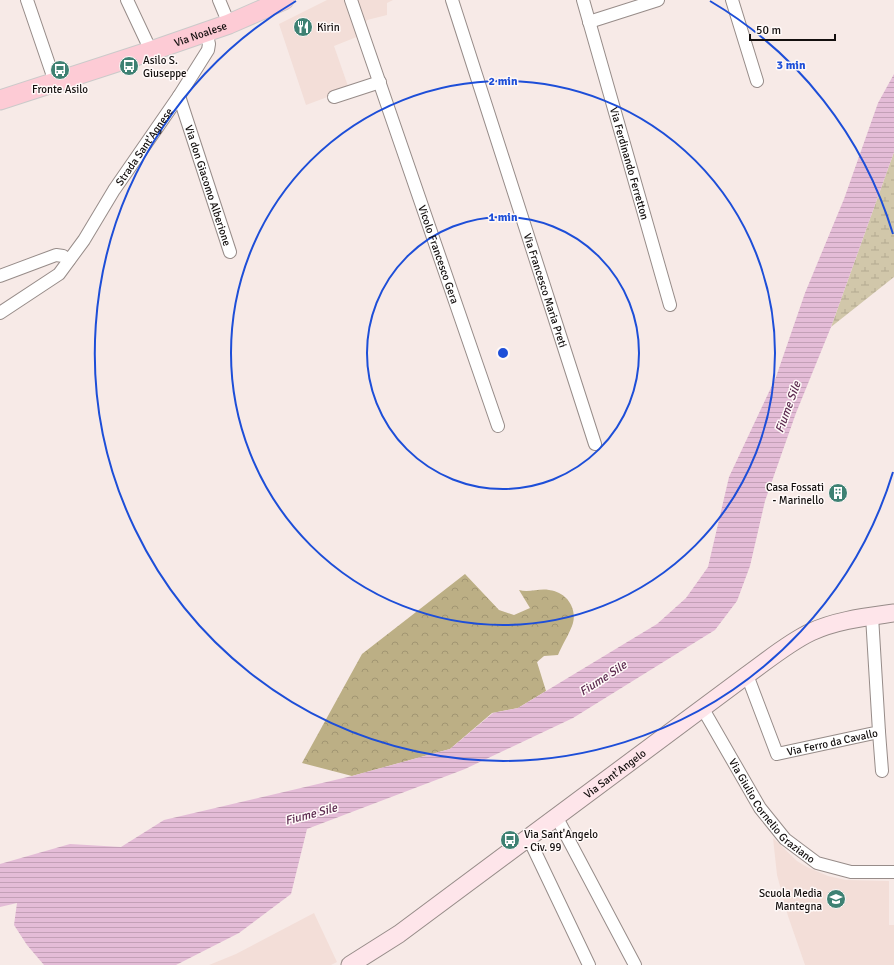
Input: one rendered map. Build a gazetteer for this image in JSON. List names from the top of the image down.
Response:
{
  "streets": {
    "main road": ["Via Noalese"],
    "street": [
      "Strada Sant'Agnese",
      "Via Ferdinando Ferretton",
      "Via don Giacomo Alberione",
      "Vicolo Francesco Gera",
      "Via Francesco Maria Preti",
      "Via Ferro da Cavallo",
      "Via Sant'Angelo",
      "Via Giulio Cornelio Graziano"
    ]
  },
  "crossings": [
    ["Via Noalese", "Strada Sant'Agnese"],
    ["Strada Sant'Agnese", "Via don Giacomo Alberione"],
    ["Via Ferro da Cavallo", "Via Sant'Angelo"],
    ["Via Sant'Angelo", "Via Giulio Cornelio Graziano"]
  ],
  "water": ["Fiume Sile"],
  "places": {
    "restaurant": ["Kirin"],
    "bus stop": ["Asilo S. Giuseppe", "Fronte Asilo", "Via Sant'Angelo - Civ. 99"],
    "building": ["Casa Fossati - Marinello"],
    "school or university": ["Scuola Media Mantegna"]
  },
  "scale_bar": "50 m",
  "rings": ["3 min", "2 min", "1 min"]
}
